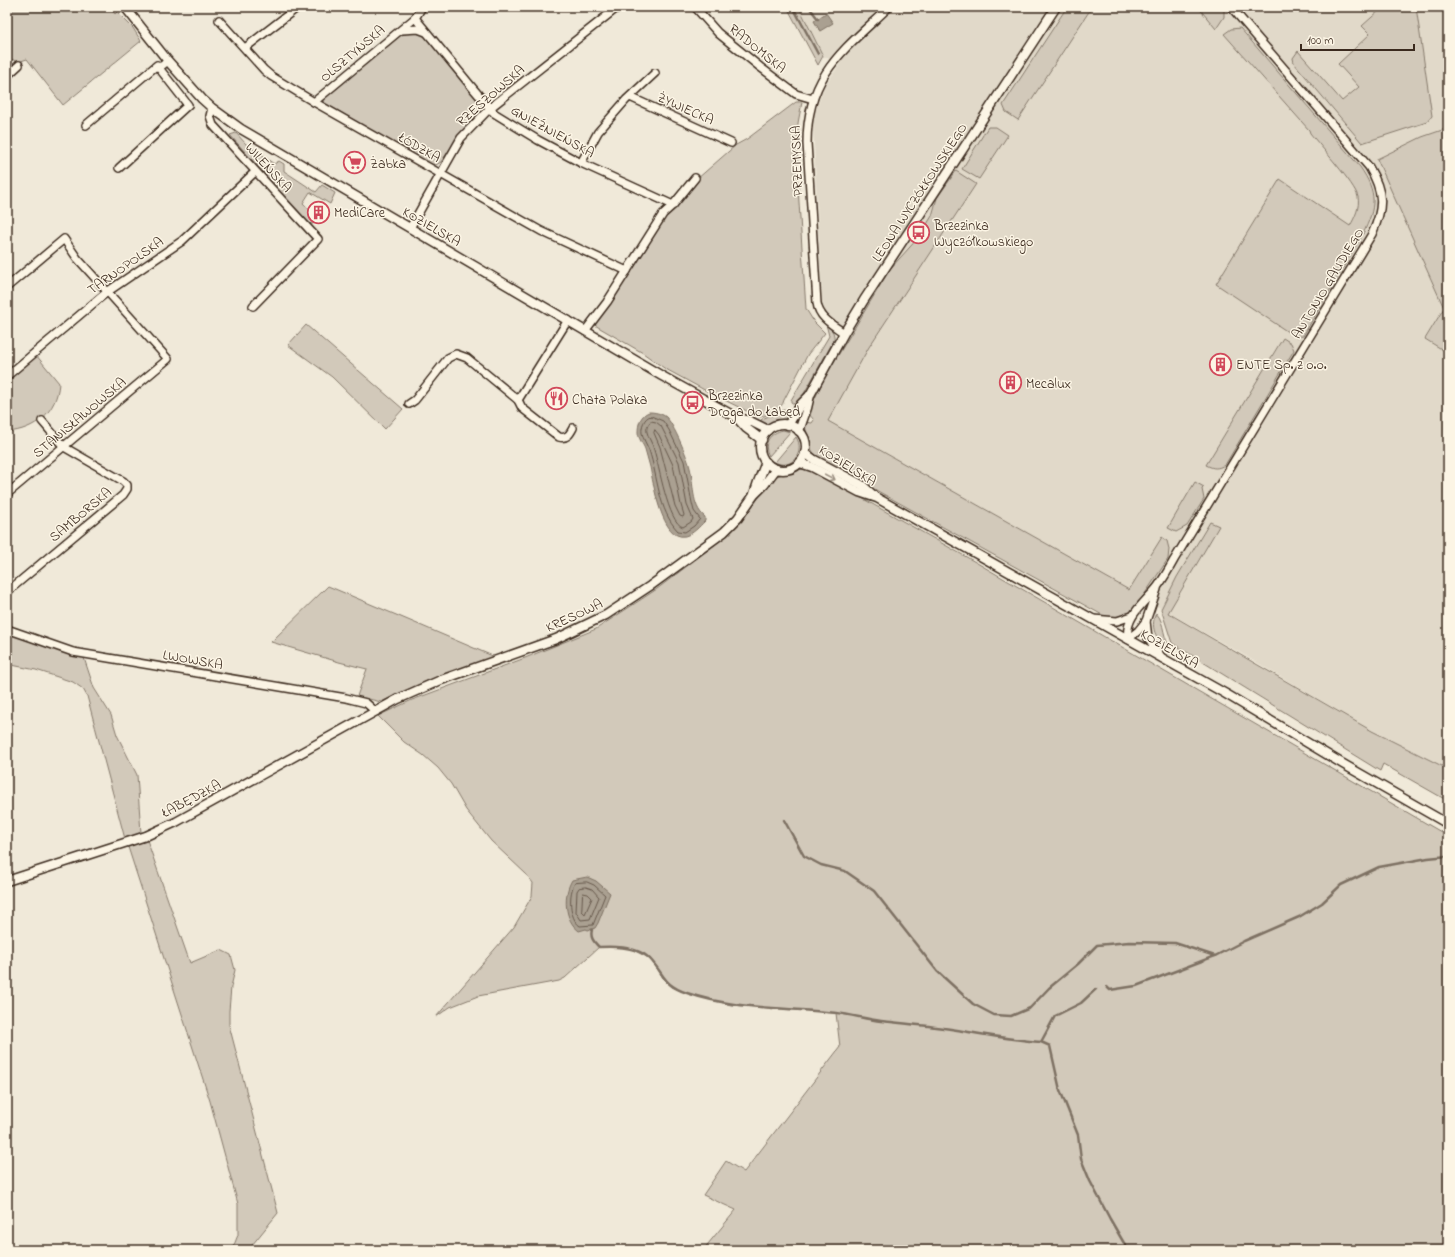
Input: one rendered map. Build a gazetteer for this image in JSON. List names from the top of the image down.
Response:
{
  "streets": {
    "street": [
      "RADOMSKA",
      "OLSZTYŃSKA",
      "RZESZOWSKA",
      "ŻYWIECKA",
      "GNIEŹNIEŃSKA",
      "ŁÓDZKA",
      "PRZEMYSKA",
      "WILEŃSKA",
      "LEONA WYCZÓŁKOWSKIEGO",
      "KOZIELSKA",
      "TARNOPOLSKA",
      "ANTONIO GAUDIEGO",
      "STANISŁAWOWSKA",
      "SAMBORSKA",
      "KRESOWA",
      "LWOWSKA",
      "ŁABĘDZKA"
    ]
  },
  "crossings": [
    ["RADOMSKA", "PRZEMYSKA"],
    ["OLSZTYŃSKA", "GNIEŹNIEŃSKA"],
    ["OLSZTYŃSKA", "ŁÓDZKA"],
    ["RZESZOWSKA", "GNIEŹNIEŃSKA"],
    ["RZESZOWSKA", "ŁÓDZKA"],
    ["RZESZOWSKA", "KOZIELSKA"],
    ["ŻYWIECKA", "GNIEŹNIEŃSKA"],
    ["PRZEMYSKA", "LEONA WYCZÓŁKOWSKIEGO"],
    ["WILEŃSKA", "KOZIELSKA"],
    ["WILEŃSKA", "TARNOPOLSKA"],
    ["LEONA WYCZÓŁKOWSKIEGO", "KOZIELSKA"],
    ["LEONA WYCZÓŁKOWSKIEGO", "KRESOWA"],
    ["KOZIELSKA", "ANTONIO GAUDIEGO"],
    ["KOZIELSKA", "KRESOWA"],
    ["TARNOPOLSKA", "STANISŁAWOWSKA"],
    ["STANISŁAWOWSKA", "SAMBORSKA"],
    ["KRESOWA", "LWOWSKA"],
    ["KRESOWA", "ŁABĘDZKA"],
    ["LWOWSKA", "ŁABĘDZKA"]
  ],
  "places": {
    "supermarket": ["Żabka"],
    "building": ["MediCare", "ENTE Sp. z o.o.", "Mecalux"],
    "bus stop": ["Brzezinka Wyczółkowskiego", "Brzezinka Droga do Łabęd"],
    "restaurant": ["Chata Polaka"]
  },
  "scale_bar": "100 m"
}
